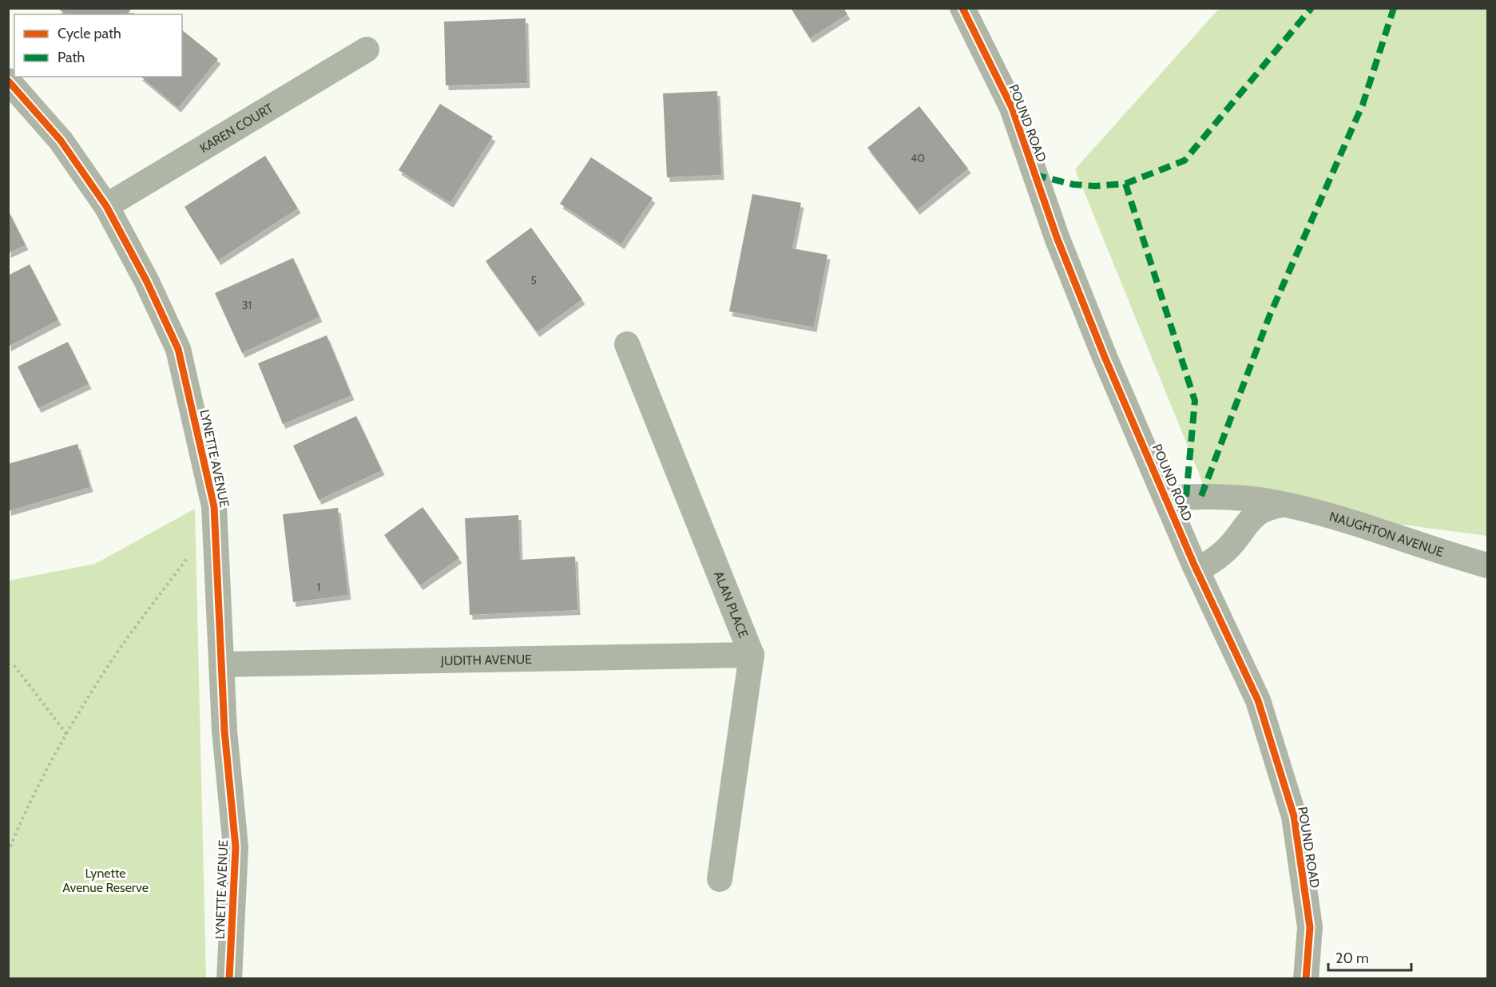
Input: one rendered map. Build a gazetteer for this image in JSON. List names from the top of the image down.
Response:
{
  "streets": {
    "street": [
      "POUND ROAD",
      "KAREN COURT",
      "LYNETTE AVENUE",
      "NAUGHTON AVENUE",
      "ALAN PLACE",
      "JUDITH AVENUE"
    ]
  },
  "crossings": [
    ["POUND ROAD", "NAUGHTON AVENUE"],
    ["KAREN COURT", "LYNETTE AVENUE"],
    ["LYNETTE AVENUE", "JUDITH AVENUE"],
    ["ALAN PLACE", "JUDITH AVENUE"]
  ],
  "parks": ["Lynette Avenue Reserve"],
  "house_numbers": [
    "40",
    "5",
    "31",
    "1"
  ],
  "legend": ["Cycle path", "Path"],
  "scale_bar": "20 m"
}
